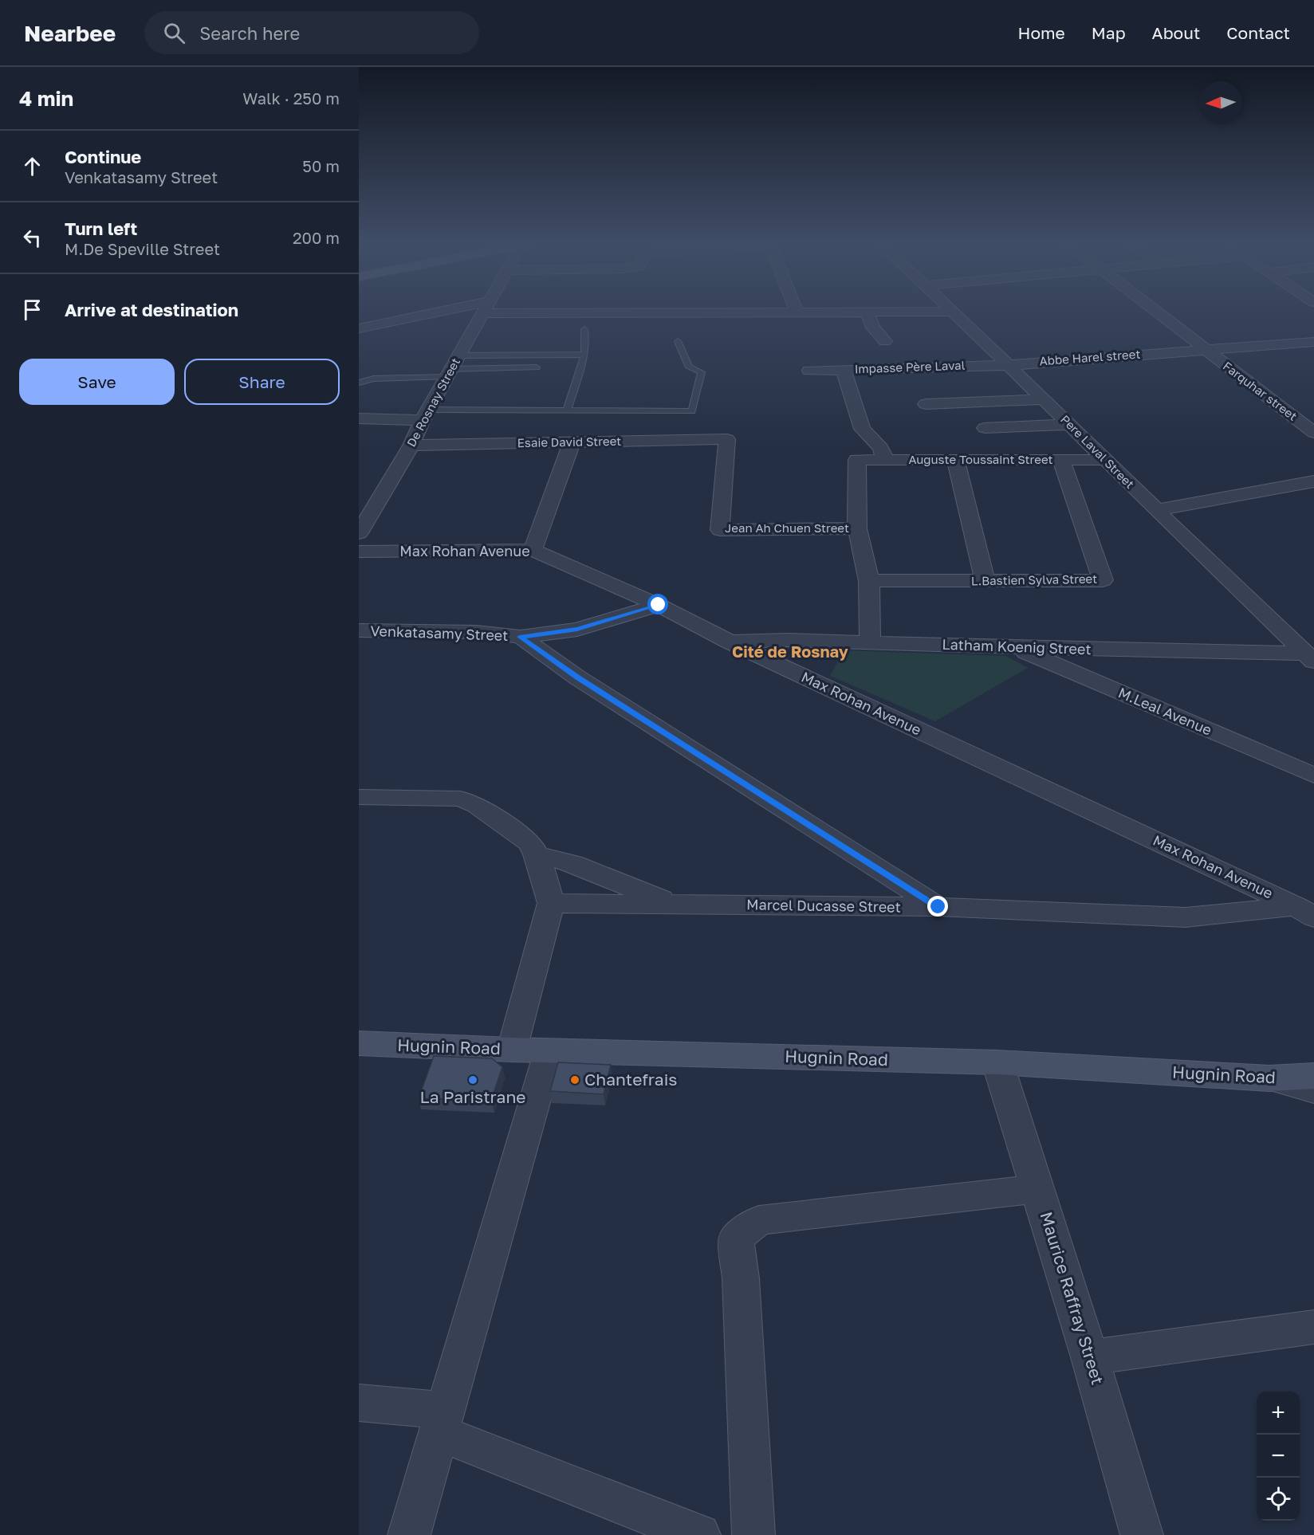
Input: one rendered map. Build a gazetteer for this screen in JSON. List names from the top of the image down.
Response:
{
  "streets": {
    "main road": ["Hugnin Road"],
    "street": [
      "Abbe Harel street",
      "Impasse Père Laval",
      "Farquhar street",
      "De Rosnay Street",
      "Esaie David Street",
      "Pere Laval Street",
      "Auguste Toussaint Street",
      "Jean Ah Chuen Street",
      "Max Rohan Avenue",
      "L.Bastien Sylva Street",
      "Venkatasamy Street",
      "Latham Koenig Street",
      "M.Leal Avenue",
      "Marcel Ducasse Street",
      "Maurice Raffray Street"
    ]
  },
  "crossings": [
    ["Abbe Harel street", "Impasse Père Laval"],
    ["Abbe Harel street", "Farquhar street"],
    ["Abbe Harel street", "Pere Laval Street"],
    ["Impasse Père Laval", "Pere Laval Street"],
    ["De Rosnay Street", "Esaie David Street"],
    ["Esaie David Street", "Jean Ah Chuen Street"],
    ["Pere Laval Street", "Auguste Toussaint Street"],
    ["Pere Laval Street", "Latham Koenig Street"],
    ["Auguste Toussaint Street", "Jean Ah Chuen Street"],
    ["Auguste Toussaint Street", "L.Bastien Sylva Street"],
    ["Max Rohan Avenue", "Venkatasamy Street"],
    ["Max Rohan Avenue", "Latham Koenig Street"],
    ["Max Rohan Avenue", "Marcel Ducasse Street"],
    ["Latham Koenig Street", "M.Leal Avenue"],
    ["Hugnin Road", "Maurice Raffray Street"]
  ],
  "districts": ["Cité de Rosnay"],
  "places": ["La Paristrane", "Chantefrais"],
  "north": "left",
  "page": {
    "header": "Nearbee",
    "search": "Search here",
    "nav": [
      "Home",
      "Map",
      "About",
      "Contact"
    ],
    "heading": ["4 min", "Walk · 250 m"],
    "list": [
      ["Continue", "Venkatasamy Street", "50 m"],
      ["Turn left", "M.De Speville Street", "200 m"],
      "Arrive at destination"
    ],
    "buttons": ["Save", "Share"],
    "map_buttons": ["+", "−"]
  }
}
